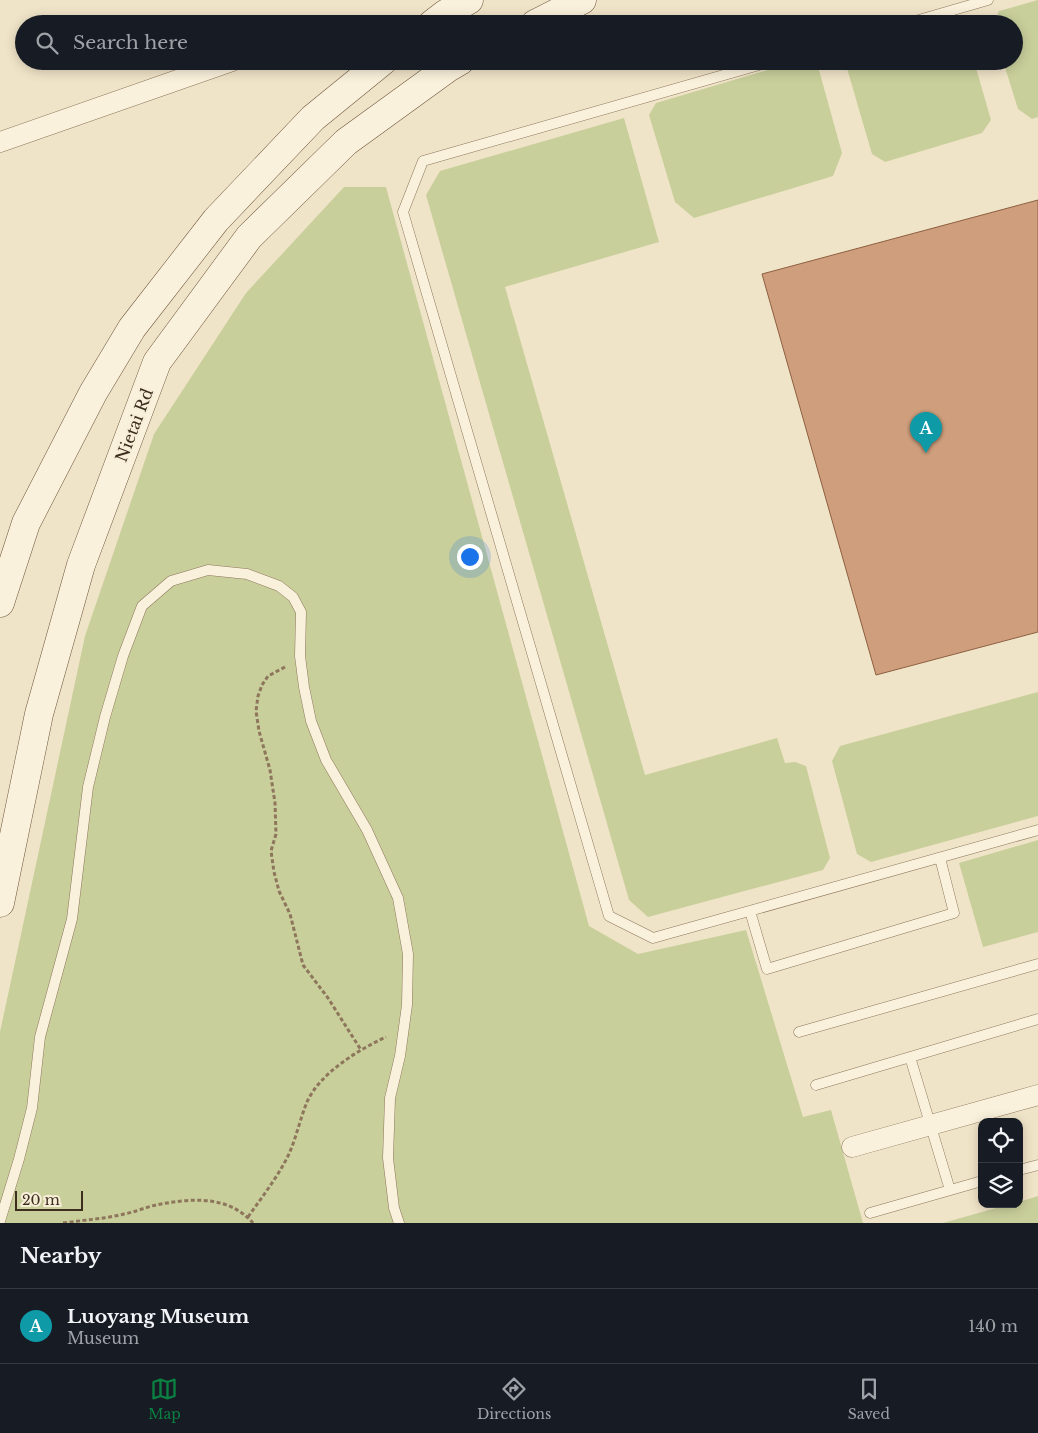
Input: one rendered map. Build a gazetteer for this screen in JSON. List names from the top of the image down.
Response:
{
  "streets": {
    "main road": ["Nietai Rd"]
  },
  "scale_bar": "20 m",
  "page": {
    "search": "Search here",
    "pins": "A",
    "scale": "20 m",
    "heading": "Nearby",
    "list": [
      {
        "mark": "A",
        "name": "Luoyang Museum",
        "note": "Museum",
        "value": "140 m"
      }
    ],
    "nav": ["Map", "Directions", "Saved"]
  }
}
